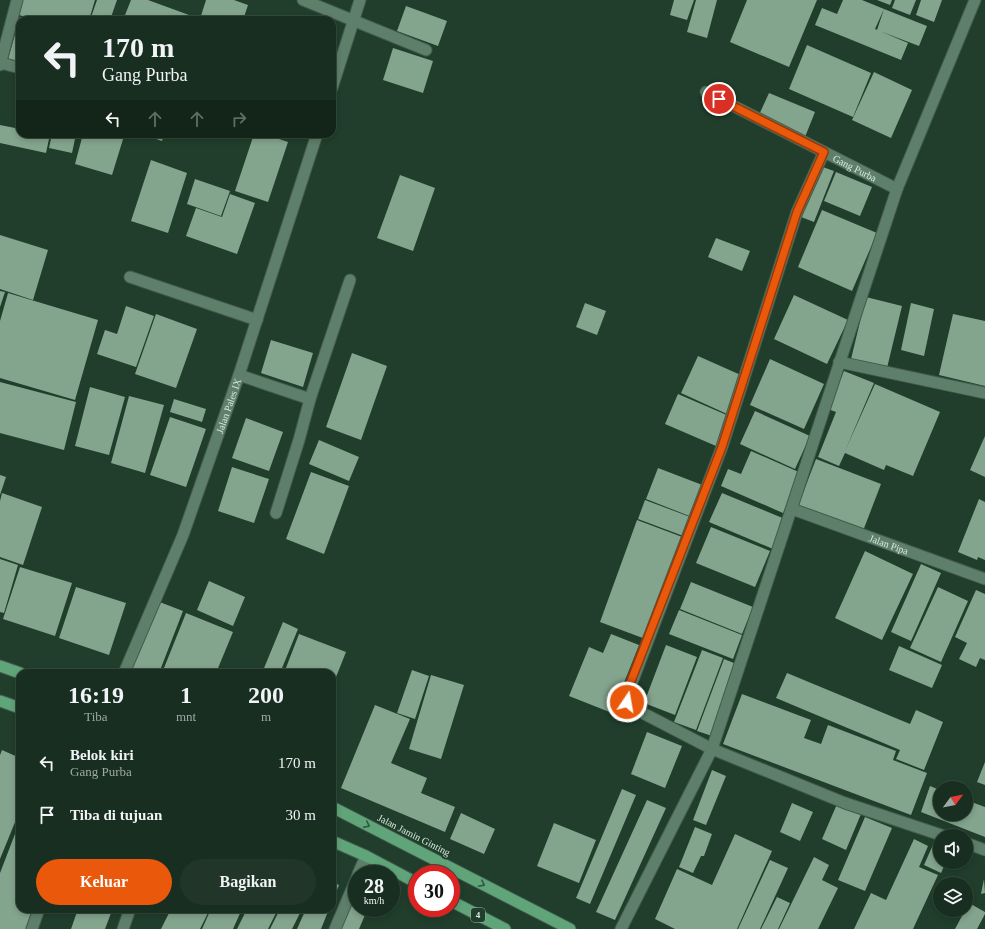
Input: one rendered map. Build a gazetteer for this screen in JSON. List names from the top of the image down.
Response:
{
  "streets": {
    "highway": ["Jalan Jamin Ginting", "4"],
    "street": ["Gang Purba", "Jalan Pales IX", "Jalan Pipa"]
  },
  "north": "top right",
  "page": {
    "turn": ["170 m", "Gang Purba"],
    "eta": [
      "16:19",
      "Tiba",
      "1",
      "mnt",
      "200",
      "m"
    ],
    "list": [
      {
        "name": "Belok kiri",
        "note": "Gang Purba",
        "value": "170 m"
      },
      {
        "name": "Tiba di tujuan",
        "value": "30 m"
      }
    ],
    "buttons": ["Keluar", "Bagikan"],
    "speed": "28 km/h",
    "limit": "30"
  }
}
